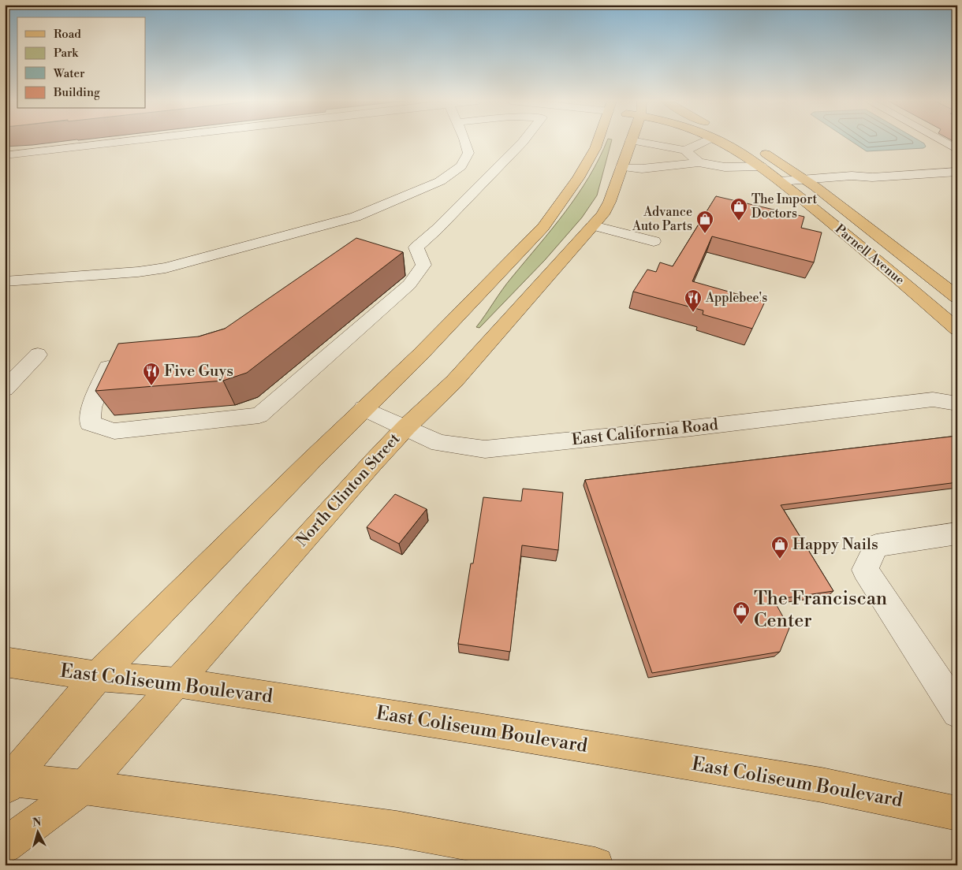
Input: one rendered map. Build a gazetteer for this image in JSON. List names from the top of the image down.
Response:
{
  "streets": {
    "main road": ["Parnell Avenue", "North Clinton Street", "East Coliseum Boulevard"],
    "street": ["East California Road"]
  },
  "crossings": [
    ["East California Road", "North Clinton Street"],
    ["North Clinton Street", "East Coliseum Boulevard"]
  ],
  "places": {
    "shop": [
      "The Import Doctors",
      "Advance Auto Parts",
      "Happy Nails",
      "The Franciscan Center"
    ],
    "restaurant": ["Applebee's", "Five Guys"]
  },
  "legend": [
    "Road",
    "Park",
    "Water",
    "Building"
  ],
  "north": "top"
}
